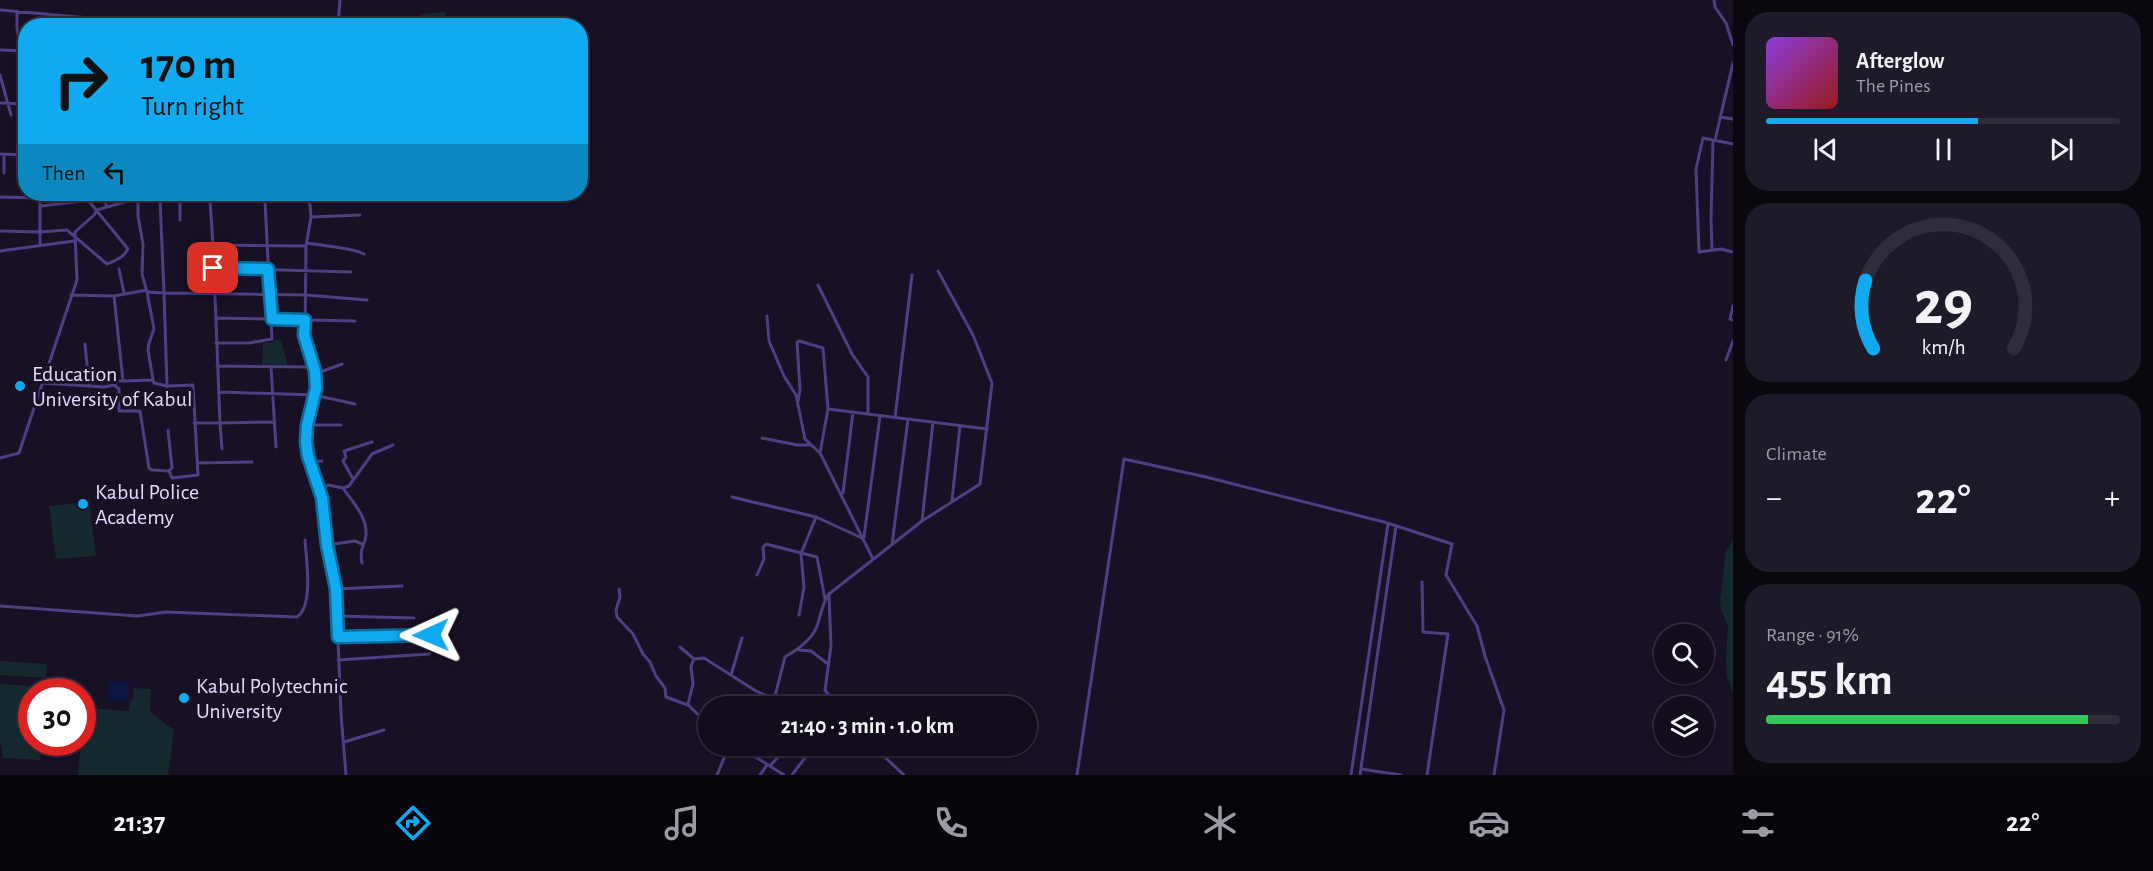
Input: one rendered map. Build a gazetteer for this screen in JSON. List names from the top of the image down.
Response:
{
  "places": ["Education University of Kabul", "Kabul Police Academy", "Kabul Polytechnic University"],
  "page": {
    "turn": ["170 m", "Turn right"],
    "song": ["Afterglow", "The Pines"],
    "then": "Then",
    "tile": [
      "Climate",
      ["Range · 91%", "455 km"]
    ],
    "heat": ["−", "22°", "+"],
    "limit": "30",
    "trip": "21:40 · 3 min · 1.0 km",
    "tabs": ["21:37", "22°"],
    "gauge": ["29", "km/h"]
  }
}
